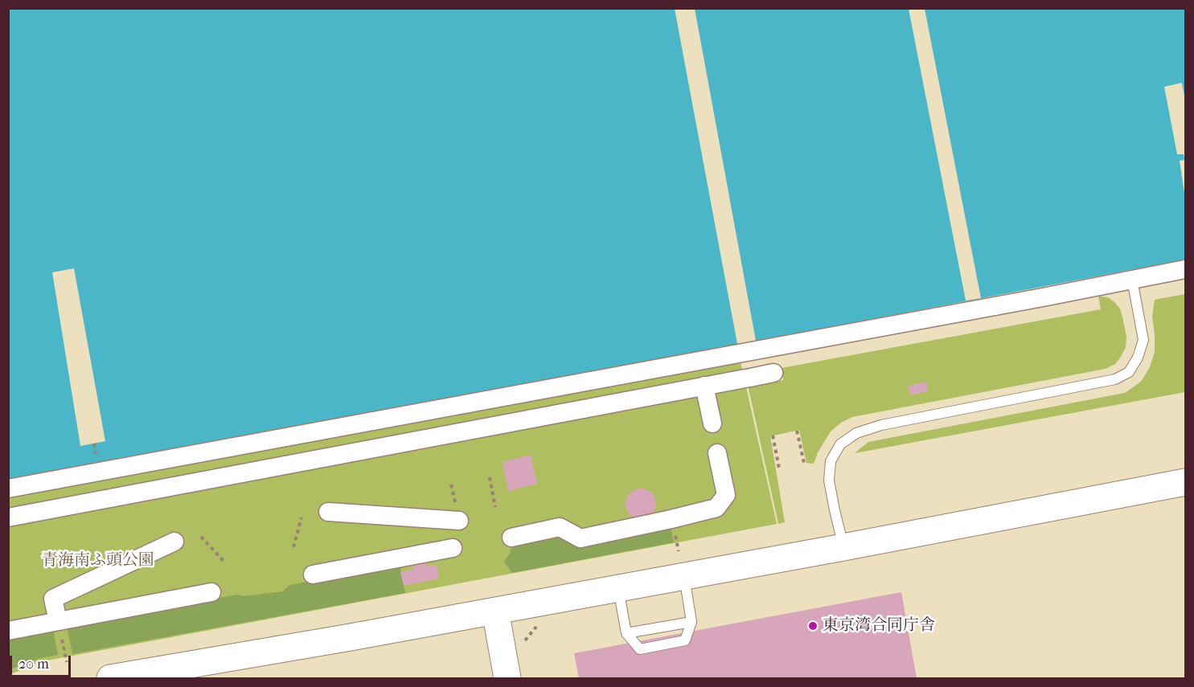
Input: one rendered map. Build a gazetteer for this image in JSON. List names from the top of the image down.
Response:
{
  "parks": ["青海南ふ頭公園"],
  "places": ["東京湾合同庁舎"],
  "scale_bar": "20 m"
}
